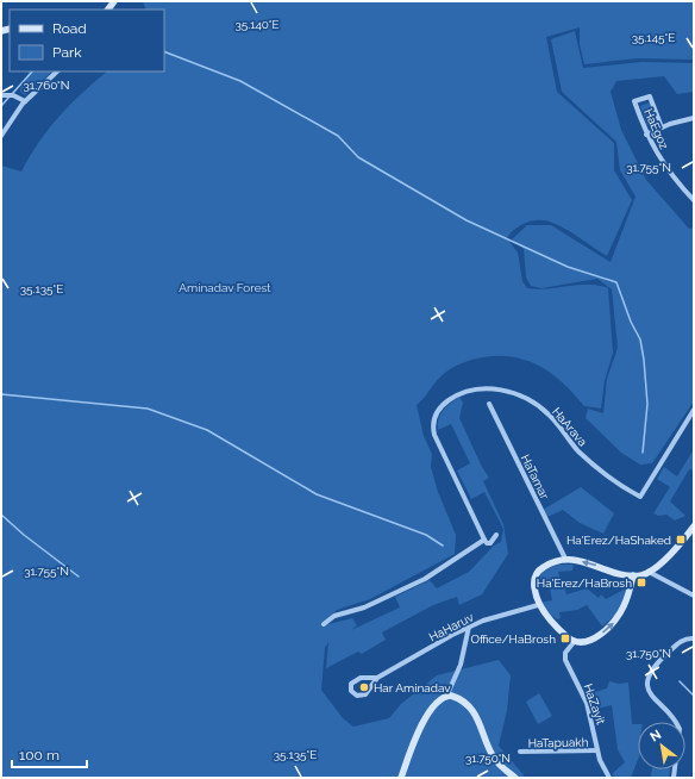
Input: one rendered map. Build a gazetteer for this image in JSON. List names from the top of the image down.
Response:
{
  "streets": {
    "street": [
      "HaEgoz",
      "HaArava",
      "HaTamar",
      "HaHaruv",
      "HaZayit",
      "HaTapuakh"
    ]
  },
  "crossings": [
    ["HaTamar", "HaHaruv"],
    ["HaTamar", "HaZayit"],
    ["HaHaruv", "HaZayit"],
    ["HaZayit", "HaTapuakh"]
  ],
  "parks": ["Aminadav Forest"],
  "places": {
    "transit": ["Ha'Erez/HaShaked", "Ha'Erez/HaBrosh", "Office/HaBrosh"],
    "other": ["Har Aminadav"]
  },
  "legend": ["Road", "Park"],
  "scale_bar": "100 m",
  "north": "top left",
  "coordinates": [
    "35.140°E",
    "35.145°E",
    "31.760°N",
    "31.755°N",
    "35.135°E",
    "31.750°N"
  ]
}
